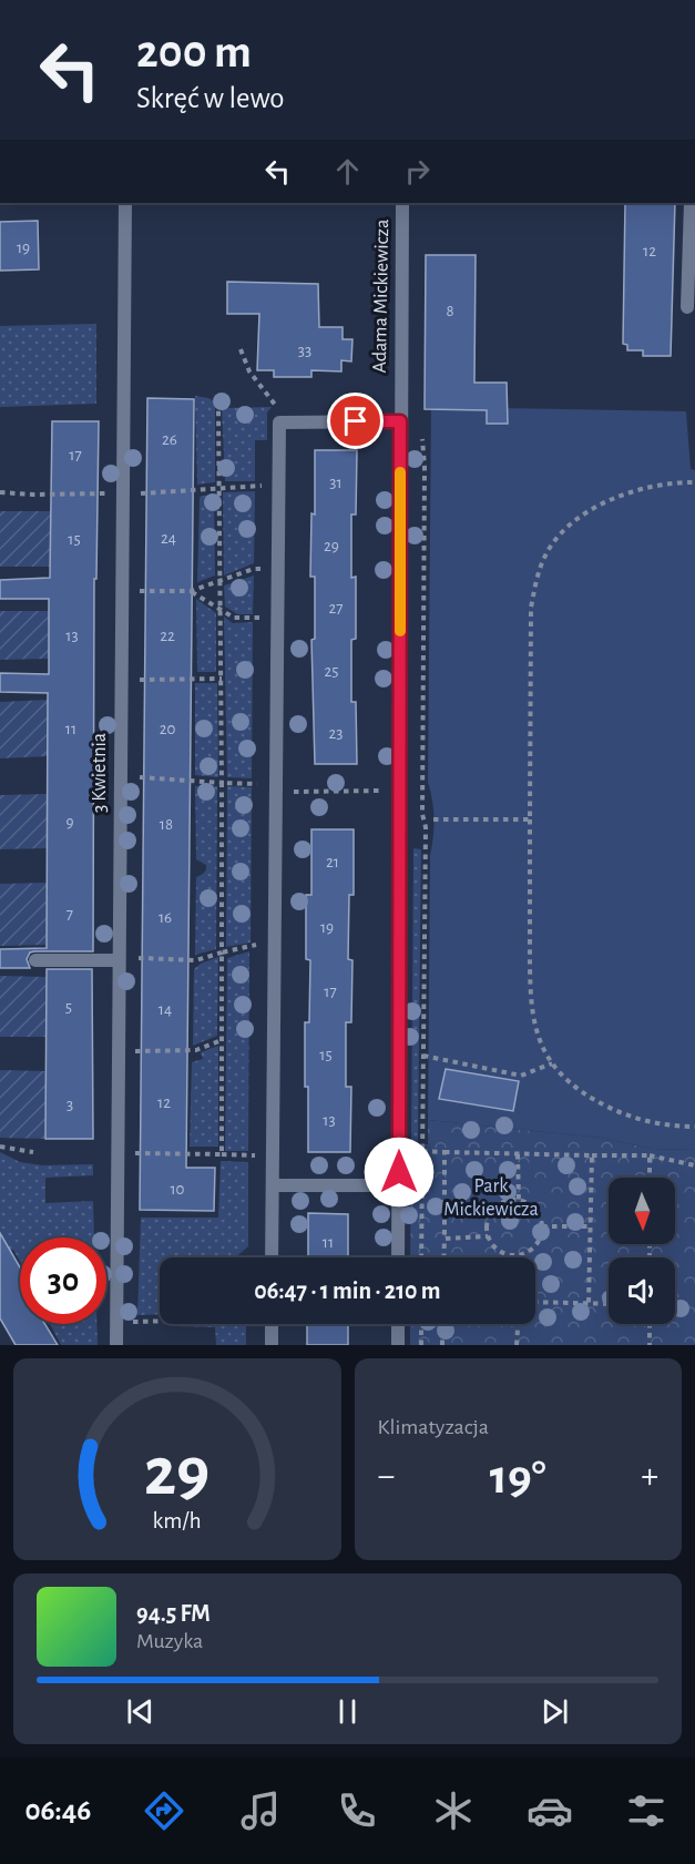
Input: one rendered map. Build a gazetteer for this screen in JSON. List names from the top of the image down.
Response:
{
  "streets": {
    "street": ["Adama Mickiewicza", "3 Kwietnia"]
  },
  "parks": ["Park Mickiewicza"],
  "house_numbers": [
    "19",
    "12",
    "8",
    "33",
    "26",
    "17",
    "31",
    "24",
    "15",
    "29",
    "27",
    "13",
    "22",
    "25",
    "11",
    "20",
    "23",
    "9",
    "18",
    "21",
    "7",
    "16",
    "19",
    "17",
    "5",
    "14",
    "15",
    "12",
    "3",
    "13",
    "10",
    "11"
  ],
  "north": "bottom",
  "page": {
    "turn": ["200 m", "Skręć w lewo"],
    "limit": "30",
    "trip": "06:47 · 1 min · 210 m",
    "tile": "Klimatyzacja",
    "heat": ["−", "19°", "+"],
    "song": ["94.5 FM", "Muzyka"],
    "tabs": "06:46",
    "gauge": ["29", "km/h"]
  }
}
